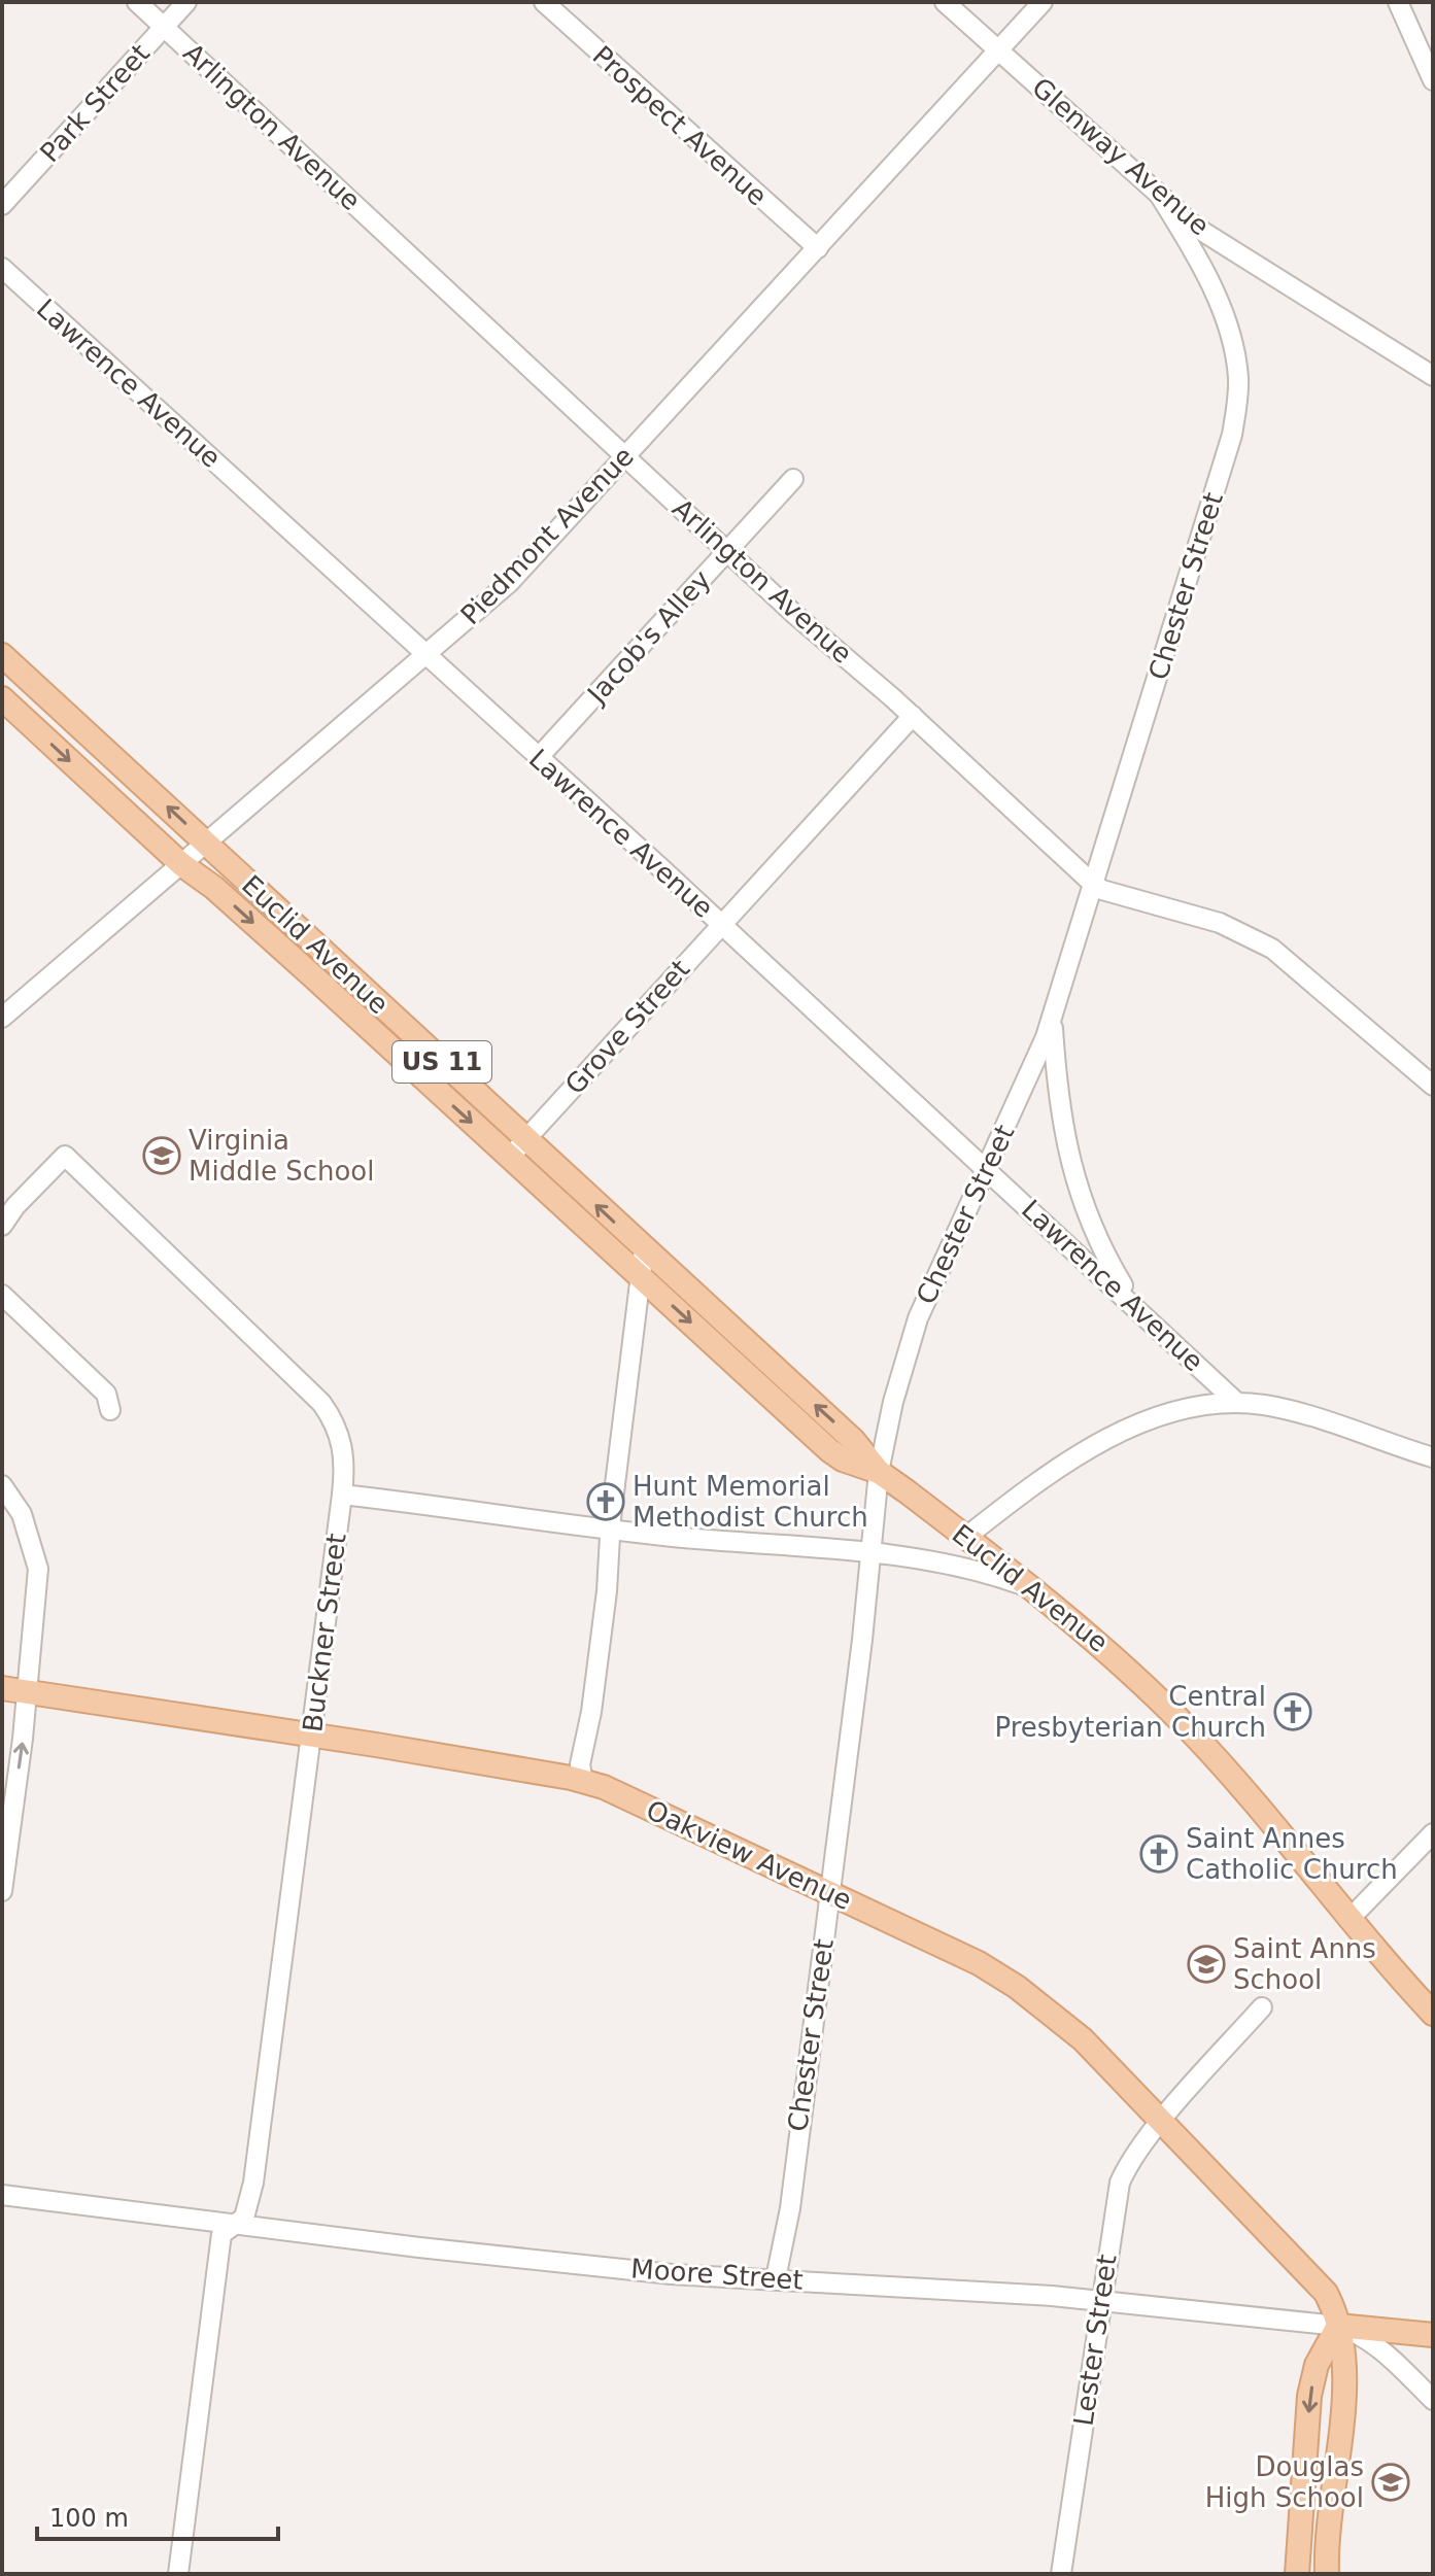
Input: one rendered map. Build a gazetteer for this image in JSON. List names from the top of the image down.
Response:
{
  "streets": {
    "main road": [
      "Euclid Avenue",
      "US 11",
      "Oakview Avenue",
      "Moore Street"
    ],
    "street": [
      "Park Street",
      "Prospect Avenue",
      "Arlington Avenue",
      "Glenway Avenue",
      "Lawrence Avenue",
      "Piedmont Avenue",
      "Chester Street",
      "Jacob's Alley",
      "Grove Street",
      "Buckner Street",
      "Lester Street"
    ]
  },
  "crossings": [
    ["Park Street", "Arlington Avenue"],
    ["Prospect Avenue", "Piedmont Avenue"],
    ["Arlington Avenue", "Piedmont Avenue"],
    ["Arlington Avenue", "Chester Street"],
    ["Arlington Avenue", "Jacob's Alley"],
    ["Arlington Avenue", "Grove Street"],
    ["Glenway Avenue", "Piedmont Avenue"],
    ["Glenway Avenue", "Chester Street"],
    ["Lawrence Avenue", "Piedmont Avenue"],
    ["Lawrence Avenue", "Chester Street"],
    ["Lawrence Avenue", "Jacob's Alley"],
    ["Lawrence Avenue", "Grove Street"],
    ["Piedmont Avenue", "Euclid Avenue"],
    ["Chester Street", "Euclid Avenue"],
    ["Chester Street", "Oakview Avenue"],
    ["Chester Street", "Moore Street"],
    ["Euclid Avenue", "Grove Street"],
    ["Buckner Street", "Oakview Avenue"],
    ["Buckner Street", "Moore Street"],
    ["Oakview Avenue", "Moore Street"],
    ["Oakview Avenue", "Lester Street"],
    ["Moore Street", "Lester Street"]
  ],
  "places": {
    "school or university": ["Virginia Middle School", "Saint Anns School", "Douglas High School"],
    "church": ["Hunt Memorial Methodist Church", "Central Presbyterian Church", "Saint Annes Catholic Church"]
  },
  "scale_bar": "100 m"
}
